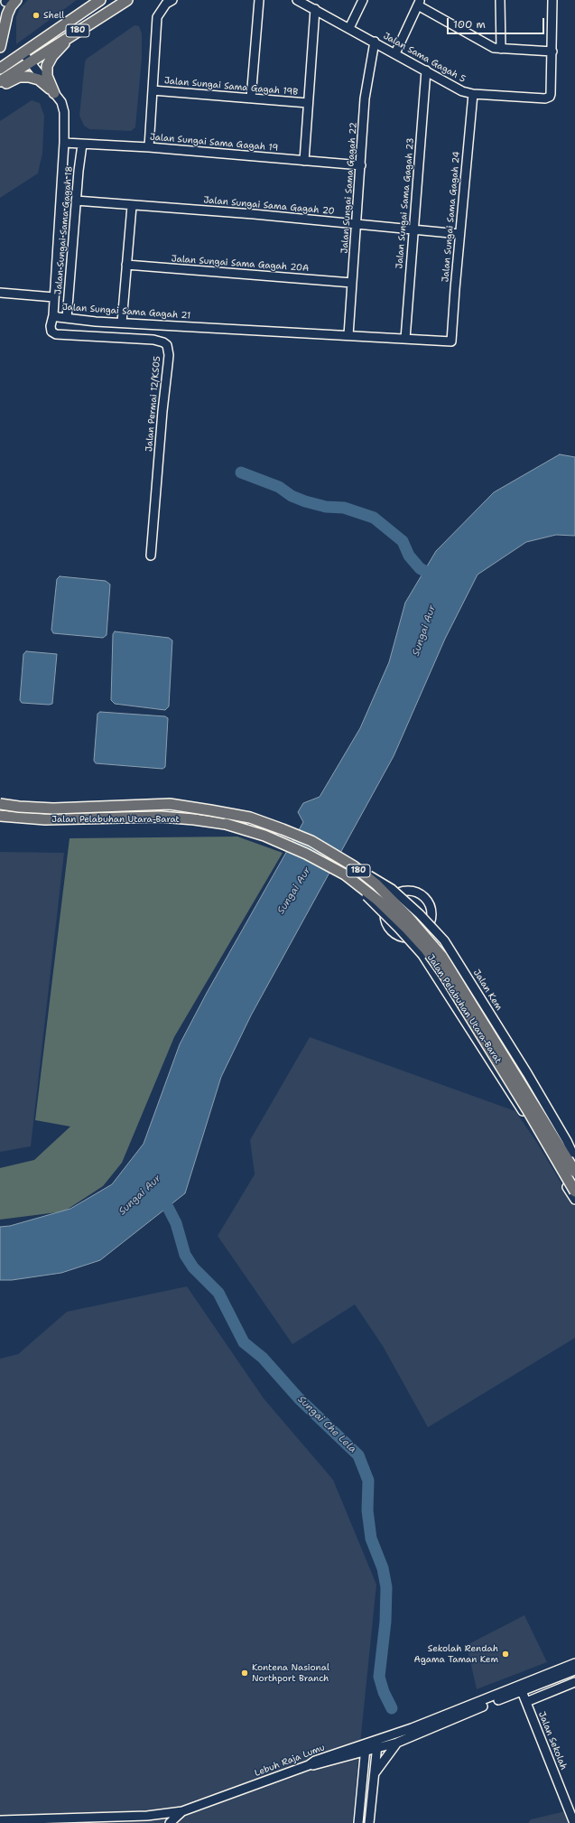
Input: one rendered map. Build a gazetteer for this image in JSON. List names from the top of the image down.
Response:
{
  "streets": {
    "main road": ["180", "Jalan Pelabuhan Utara-Barat"],
    "street": [
      "Jalan Sama Gagah 5",
      "Jalan Sungai Sama Gagah 19B",
      "Jalan Sungai Sama Gagah 19",
      "Jalan Sungai Sama Gagah 22",
      "Jalan Sungai Sama Gagah 23",
      "Jalan Sungai Sama Gagah 20",
      "Jalan Sungai Sama Gagah 24",
      "Jalan Sungai Sama Gagah 18",
      "Jalan Sungai Sama Gagah 20A",
      "Jalan Sungai Sama Gagah 21",
      "Jalan Permai 12/KS05",
      "Jalan Kem",
      "Jalan Sekolah",
      "Lebuh Raja Lumu"
    ]
  },
  "crossings": [
    ["180", "Jalan Sungai Sama Gagah 21"],
    ["Jalan Sama Gagah 5", "Jalan Sungai Sama Gagah 22"],
    ["Jalan Sama Gagah 5", "Jalan Sungai Sama Gagah 23"],
    ["Jalan Sama Gagah 5", "Jalan Sungai Sama Gagah 24"],
    ["Jalan Sungai Sama Gagah 19", "Jalan Sungai Sama Gagah 22"],
    ["Jalan Sungai Sama Gagah 19", "Jalan Sungai Sama Gagah 18"],
    ["Jalan Sungai Sama Gagah 19", "Jalan Sungai Sama Gagah 21"],
    ["Jalan Sungai Sama Gagah 22", "Jalan Sungai Sama Gagah 20"],
    ["Jalan Sungai Sama Gagah 22", "Jalan Sungai Sama Gagah 20A"],
    ["Jalan Sungai Sama Gagah 22", "Jalan Sungai Sama Gagah 21"],
    ["Jalan Sungai Sama Gagah 23", "Jalan Sungai Sama Gagah 20"],
    ["Jalan Sungai Sama Gagah 23", "Jalan Sungai Sama Gagah 21"],
    ["Jalan Sungai Sama Gagah 20", "Jalan Sungai Sama Gagah 24"],
    ["Jalan Sungai Sama Gagah 20", "Jalan Sungai Sama Gagah 18"],
    ["Jalan Sungai Sama Gagah 24", "Jalan Sungai Sama Gagah 21"],
    ["Jalan Sungai Sama Gagah 18", "Jalan Sungai Sama Gagah 21"],
    ["Jalan Sungai Sama Gagah 21", "Jalan Permai 12/KS05"],
    ["Jalan Pelabuhan Utara-Barat", "Jalan Kem"]
  ],
  "water": ["Sungai Aur", "Sungai Che Lela"],
  "places": ["Shell", "Sekolah Rendah Agama Taman Kem", "Kontena Nasional Northport Branch"],
  "scale_bar": "100 m"
}
